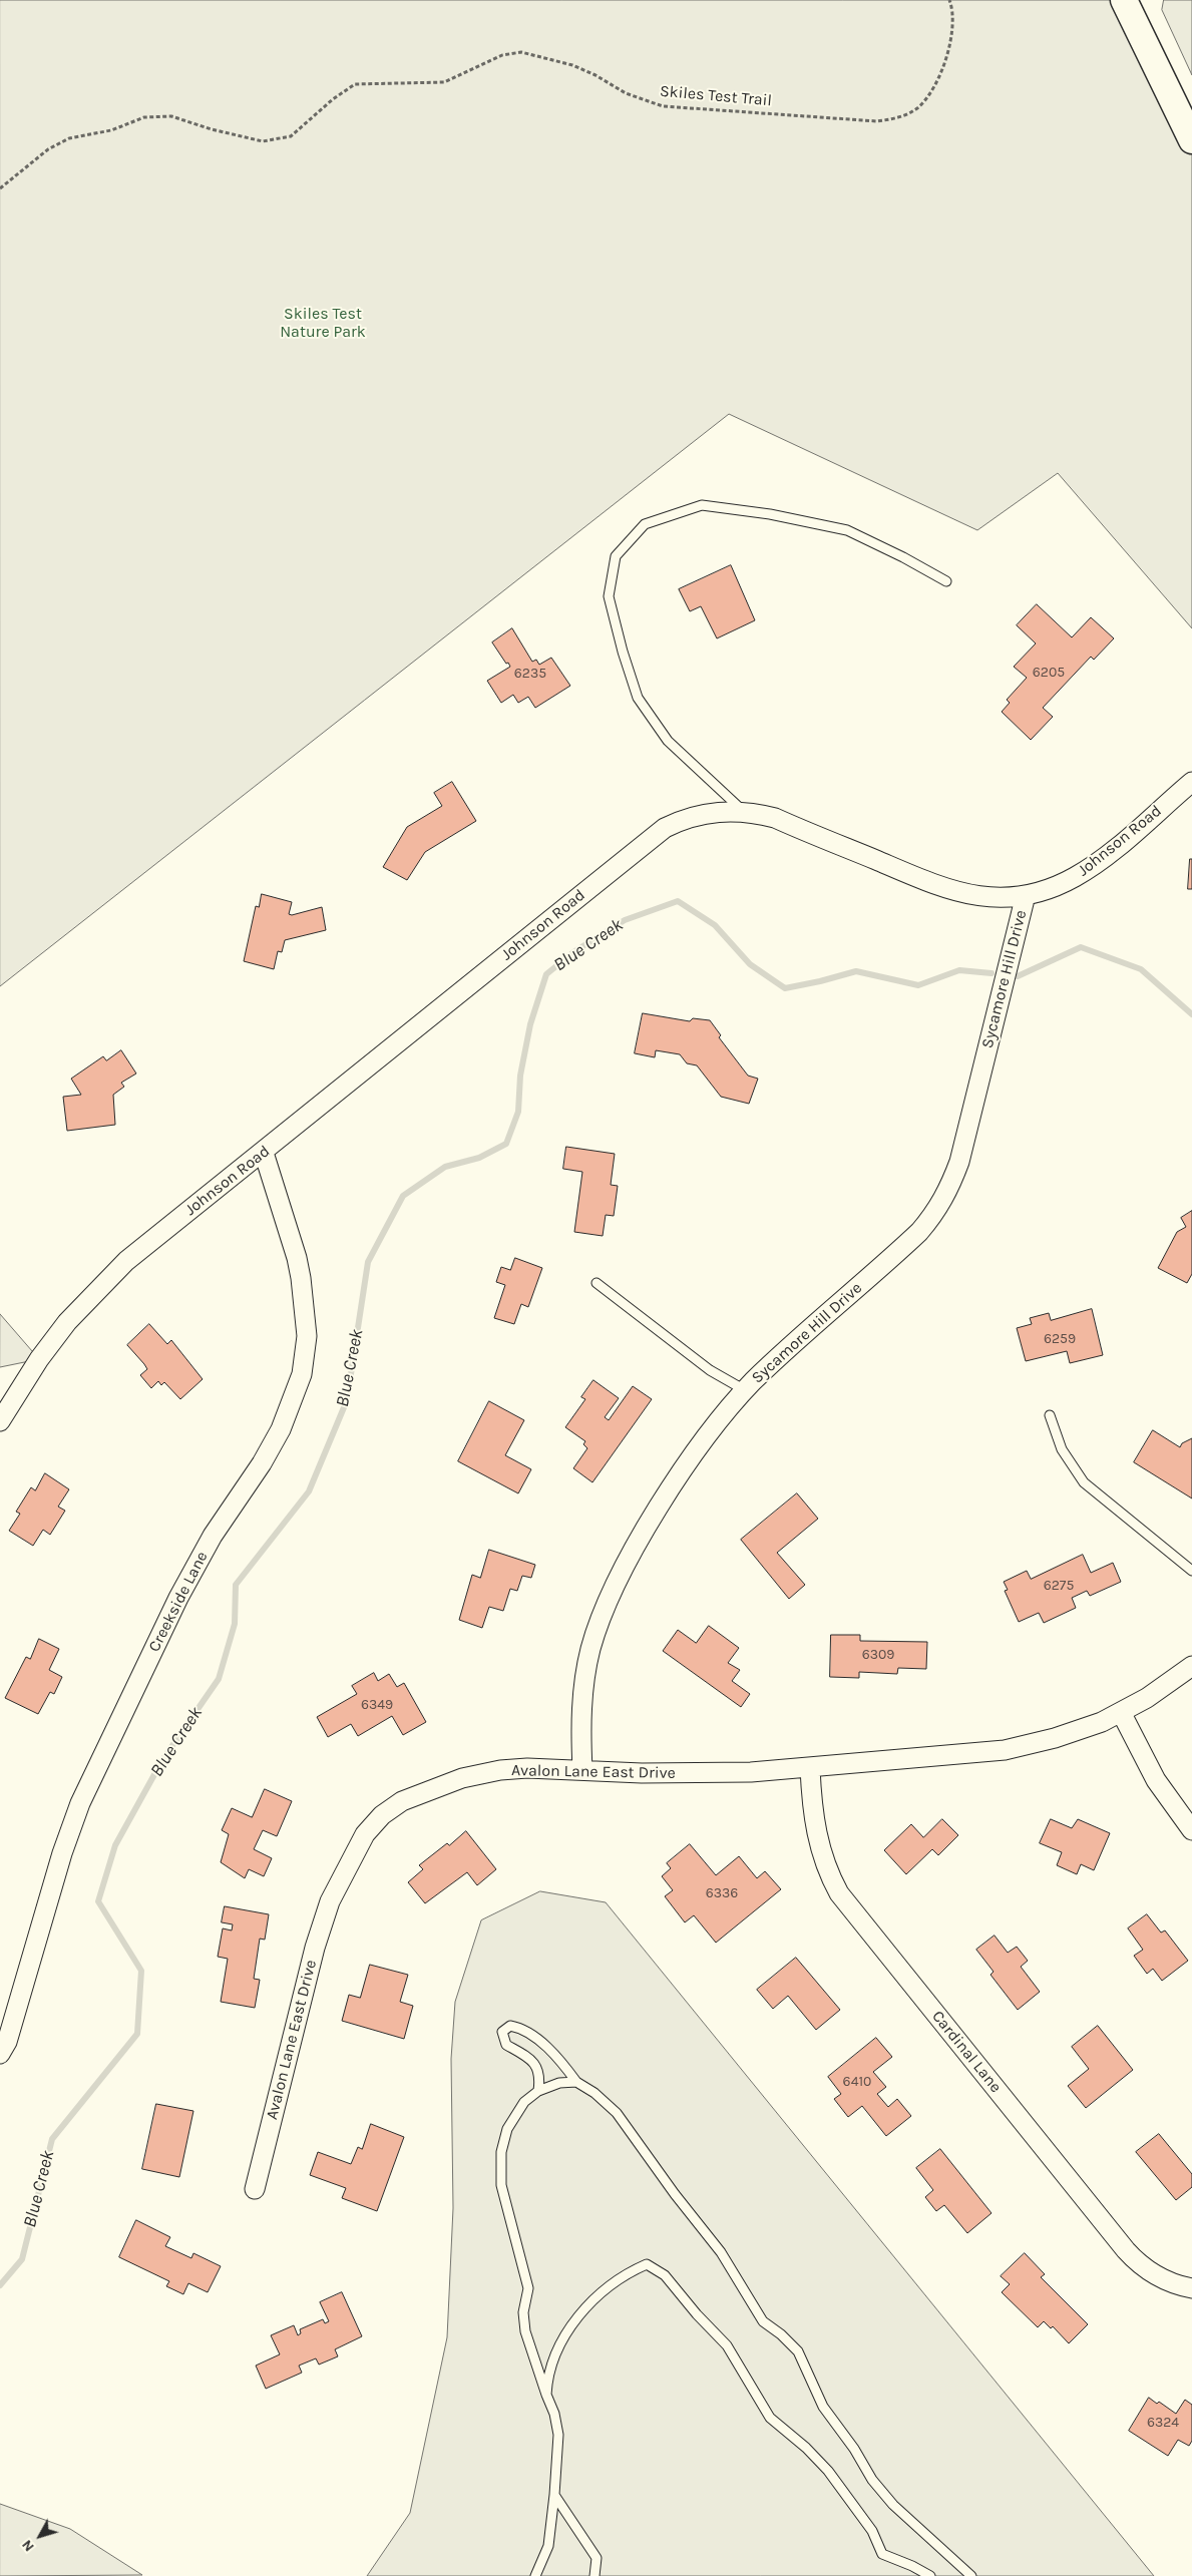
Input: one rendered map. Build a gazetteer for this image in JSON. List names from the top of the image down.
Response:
{
  "streets": {
    "street": [
      "Johnson Road",
      "Sycamore Hill Drive",
      "Creekside Lane",
      "Avalon Lane East Drive",
      "Cardinal Lane"
    ],
    "path": ["Skiles Test Trail"]
  },
  "crossings": [
    ["Johnson Road", "Sycamore Hill Drive"],
    ["Johnson Road", "Creekside Lane"],
    ["Sycamore Hill Drive", "Avalon Lane East Drive"],
    ["Avalon Lane East Drive", "Cardinal Lane"]
  ],
  "water": ["Blue Creek"],
  "parks": ["Skiles Test Nature Park"],
  "house_numbers": [
    "6205",
    "6235",
    "6259",
    "6275",
    "6309",
    "6349",
    "6336",
    "6410",
    "6324"
  ],
  "north": "bottom left"
}
